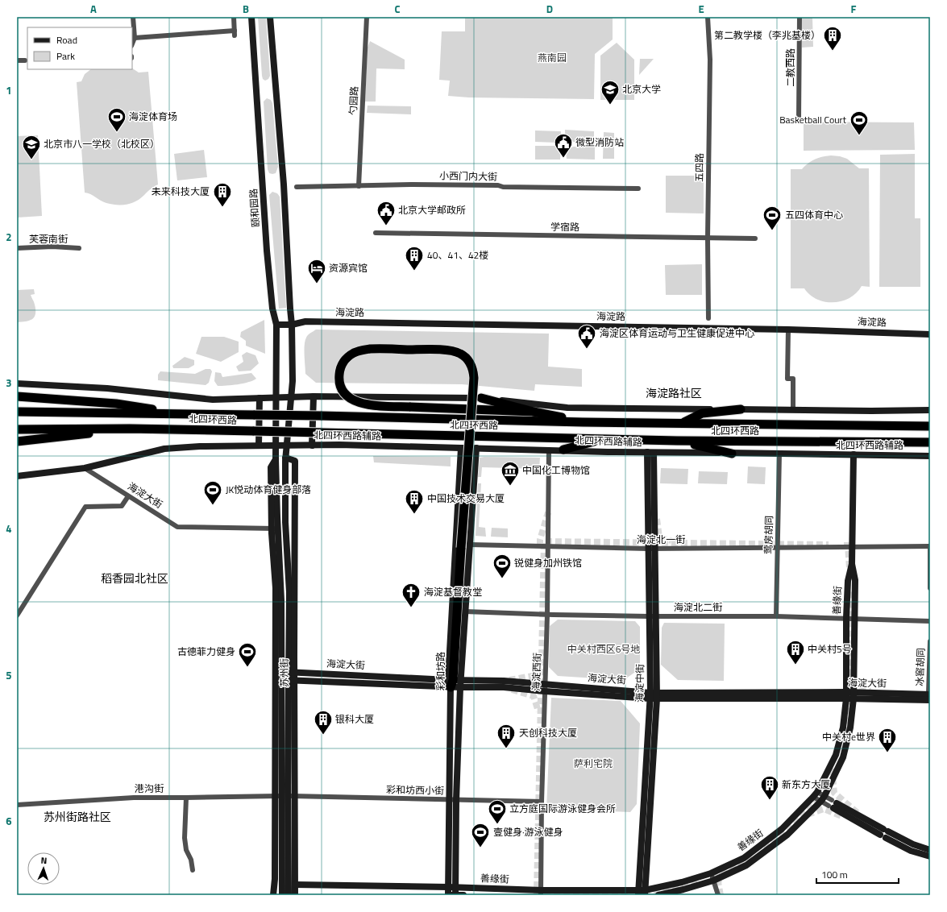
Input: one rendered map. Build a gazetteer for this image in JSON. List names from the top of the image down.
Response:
{
  "streets": {
    "highway": ["北四环西路"],
    "street": [
      "二教西路",
      "勺园路",
      "五四路",
      "小西门内大街",
      "颐和园路",
      "学宿路",
      "芙蓉南街",
      "海淀路",
      "北四环西路辅路",
      "海淀大街",
      "莺房胡同",
      "海淀北一街",
      "善缘街",
      "海淀北二街",
      "冰窖胡同",
      "彩和坊路",
      "海淀西街",
      "苏州街",
      "海淀中街",
      "港沟街",
      "彩和坊西小街"
    ]
  },
  "crossings": [
    ["勺园路", "小西门内大街"],
    ["五四路", "学宿路"],
    ["颐和园路", "海淀路"],
    ["颐和园路", "北四环西路"],
    ["颐和园路", "北四环西路辅路"],
    ["颐和园路", "苏州街"],
    ["北四环西路", "苏州街"],
    ["北四环西路辅路", "莺房胡同"],
    ["北四环西路辅路", "善缘街"],
    ["北四环西路辅路", "彩和坊路"],
    ["北四环西路辅路", "海淀西街"],
    ["北四环西路辅路", "苏州街"],
    ["北四环西路辅路", "海淀中街"],
    ["海淀大街", "善缘街"],
    ["海淀大街", "冰窖胡同"],
    ["海淀大街", "彩和坊路"],
    ["海淀大街", "海淀西街"],
    ["海淀大街", "苏州街"],
    ["海淀大街", "海淀中街"],
    ["莺房胡同", "海淀北一街"],
    ["莺房胡同", "海淀北二街"],
    ["海淀北一街", "善缘街"],
    ["海淀北一街", "彩和坊路"],
    ["海淀北一街", "海淀西街"],
    ["海淀北一街", "海淀中街"],
    ["善缘街", "海淀北二街"],
    ["善缘街", "彩和坊路"],
    ["善缘街", "海淀西街"],
    ["善缘街", "苏州街"],
    ["善缘街", "海淀中街"],
    ["海淀北二街", "彩和坊路"],
    ["海淀北二街", "海淀西街"],
    ["海淀北二街", "海淀中街"],
    ["彩和坊路", "彩和坊西小街"],
    ["海淀西街", "彩和坊西小街"],
    ["苏州街", "港沟街"],
    ["苏州街", "彩和坊西小街"],
    ["港沟街", "彩和坊西小街"]
  ],
  "districts": ["海淀路社区", "稻香园北社区", "苏州街路社区"],
  "parks": ["燕南园", "中关村西区6号地", "萨利宅院"],
  "places": {
    "building": [
      "第二教学楼（李兆基楼）",
      "未来科技大厦",
      "40、41、42楼",
      "中国技术交易大厦",
      "中关村5号",
      "银科大厦",
      "天创科技大厦",
      "中关村e世界",
      "新东方大厦"
    ],
    "school or university": ["北京大学", "北京市八一学校（北校区）"],
    "sports": [
      "海淀体育场",
      "Basketball Court",
      "五四体育中心",
      "JK悦动体育健身部落",
      "锐健身加州铁馆",
      "古德菲力健身",
      "立方庭国际游泳健身会所",
      "壹健身·游泳健身"
    ],
    "public building": ["微型消防站", "北京大学邮政所", "海淀区体育运动与卫生健康促进中心"],
    "hotel": ["资源宾馆"],
    "museum": ["中国化工博物馆"],
    "church": ["海淀基督教堂"]
  },
  "legend": ["Road", "Park"],
  "scale_bar": "100 m",
  "north": "top",
  "grid": {
    "columns": [
      "A",
      "B",
      "C",
      "D",
      "E",
      "F"
    ],
    "rows": [
      "1",
      "2",
      "3",
      "4",
      "5",
      "6"
    ]
  }
}
